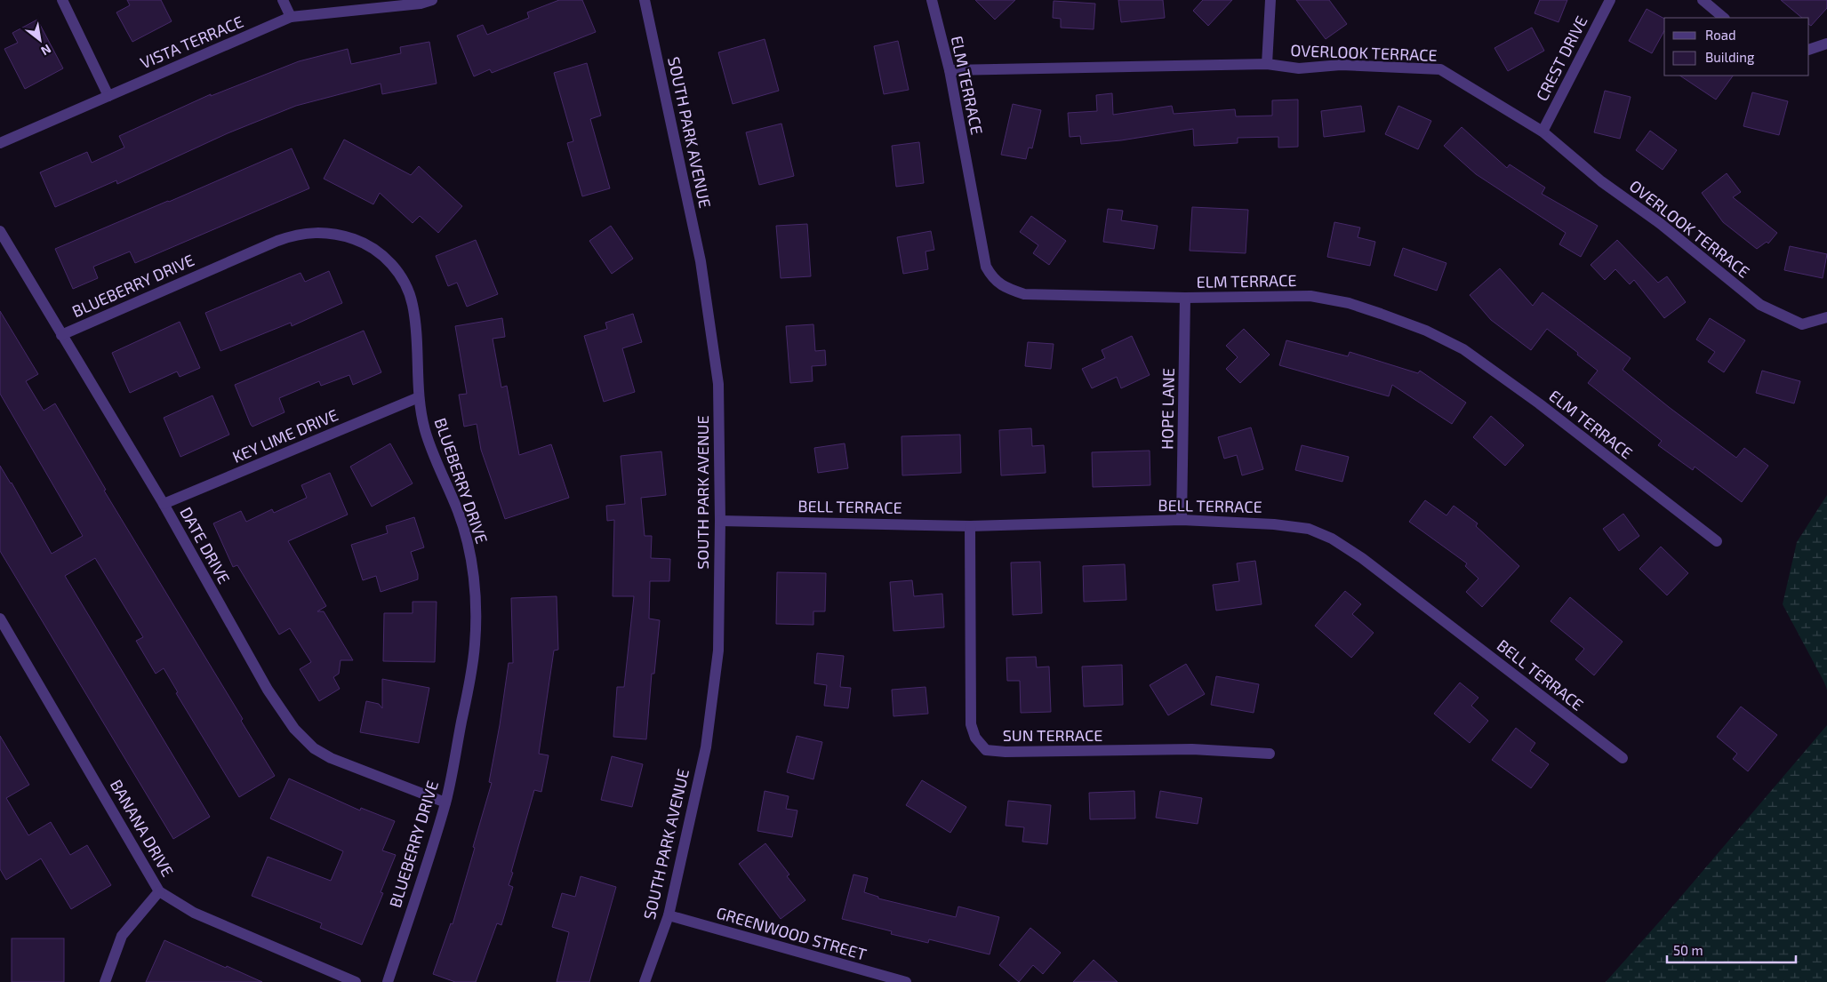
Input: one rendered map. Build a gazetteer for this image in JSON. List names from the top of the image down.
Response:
{
  "streets": {
    "street": [
      "VISTA TERRACE",
      "OVERLOOK TERRACE",
      "CREST DRIVE",
      "ELM TERRACE",
      "SOUTH PARK AVENUE",
      "BLUEBERRY DRIVE",
      "HOPE LANE",
      "KEY LIME DRIVE",
      "BELL TERRACE",
      "DATE DRIVE",
      "SUN TERRACE",
      "BANANA DRIVE",
      "GREENWOOD STREET"
    ]
  },
  "crossings": [
    ["OVERLOOK TERRACE", "CREST DRIVE"],
    ["OVERLOOK TERRACE", "ELM TERRACE"],
    ["ELM TERRACE", "HOPE LANE"],
    ["SOUTH PARK AVENUE", "BELL TERRACE"],
    ["SOUTH PARK AVENUE", "GREENWOOD STREET"],
    ["BLUEBERRY DRIVE", "KEY LIME DRIVE"],
    ["BLUEBERRY DRIVE", "DATE DRIVE"],
    ["HOPE LANE", "BELL TERRACE"],
    ["KEY LIME DRIVE", "DATE DRIVE"],
    ["BELL TERRACE", "SUN TERRACE"]
  ],
  "legend": ["Road", "Building"],
  "scale_bar": "50 m",
  "north": "bottom right"
}
